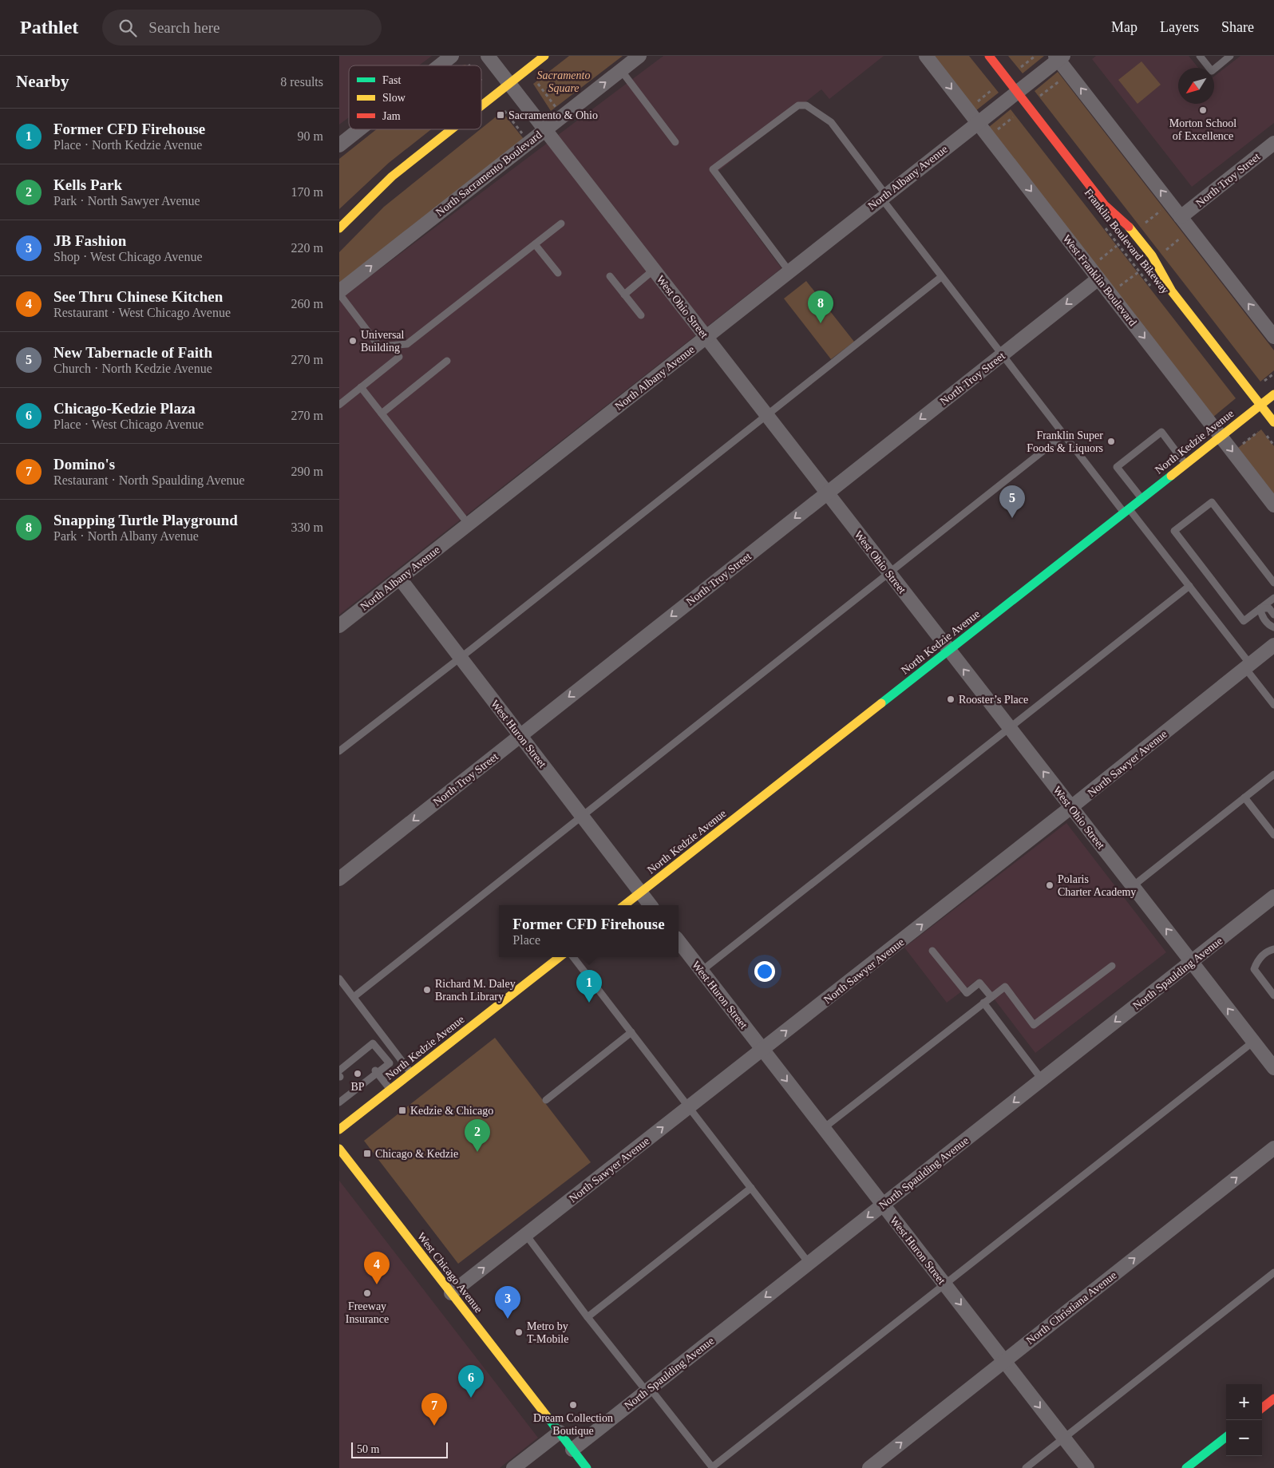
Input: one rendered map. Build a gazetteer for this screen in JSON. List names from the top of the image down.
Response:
{
  "streets": {
    "main road": ["North Kedzie Avenue", "West Chicago Avenue"],
    "street": [
      "North Sacramento Boulevard",
      "North Albany Avenue",
      "North Troy Street",
      "West Franklin Boulevard",
      "West Ohio Street",
      "West Huron Street",
      "North Sawyer Avenue",
      "North Spaulding Avenue",
      "North Christiana Avenue"
    ],
    "path": ["Franklin Boulevard Bikeway"]
  },
  "crossings": [
    ["North Sacramento Boulevard", "West Ohio Street"],
    ["North Albany Avenue", "West Franklin Boulevard"],
    ["North Albany Avenue", "West Ohio Street"],
    ["North Albany Avenue", "West Huron Street"],
    ["North Troy Street", "West Franklin Boulevard"],
    ["North Troy Street", "West Ohio Street"],
    ["North Troy Street", "West Huron Street"],
    ["West Franklin Boulevard", "North Kedzie Avenue"],
    ["West Ohio Street", "North Kedzie Avenue"],
    ["West Ohio Street", "North Sawyer Avenue"],
    ["West Ohio Street", "North Spaulding Avenue"],
    ["North Kedzie Avenue", "West Huron Street"],
    ["West Huron Street", "North Sawyer Avenue"],
    ["West Huron Street", "North Spaulding Avenue"],
    ["West Huron Street", "North Christiana Avenue"],
    ["North Sawyer Avenue", "West Chicago Avenue"],
    ["North Spaulding Avenue", "West Chicago Avenue"]
  ],
  "one_way": [
    "North Sacramento Boulevard",
    "North Troy Street",
    "North Sawyer Avenue",
    "North Spaulding Avenue",
    "North Christiana Avenue"
  ],
  "parks": ["Sacramento Square"],
  "places": {
    "other": [
      "Morton School of Excellence",
      "Universal Building",
      "Franklin Super Foods & Liquors",
      "Rooster’s Place",
      "Polaris Charter Academy",
      "Richard M. Daley Branch Library",
      "BP",
      "Freeway Insurance",
      "Metro by T-Mobile",
      "Dream Collection Boutique"
    ],
    "transit": ["Sacramento & Ohio", "Kedzie & Chicago", "Chicago & Kedzie"]
  },
  "legend": ["Fast", "Slow", "Jam"],
  "scale_bar": "50 m",
  "north": "bottom left",
  "page": {
    "header": "Pathlet",
    "search": "Search here",
    "nav": ["Map", "Layers", "Share"],
    "heading": ["Nearby", "8 results"],
    "list": [
      {
        "mark": "1",
        "name": "Former CFD Firehouse",
        "note": "Place · North Kedzie Avenue",
        "value": "90 m"
      },
      {
        "mark": "2",
        "name": "Kells Park",
        "note": "Park · North Sawyer Avenue",
        "value": "170 m"
      },
      {
        "mark": "3",
        "name": "JB Fashion",
        "note": "Shop · West Chicago Avenue",
        "value": "220 m"
      },
      {
        "mark": "4",
        "name": "See Thru Chinese Kitchen",
        "note": "Restaurant · West Chicago Avenue",
        "value": "260 m"
      },
      {
        "mark": "5",
        "name": "New Tabernacle of Faith",
        "note": "Church · North Kedzie Avenue",
        "value": "270 m"
      },
      {
        "mark": "6",
        "name": "Chicago-Kedzie Plaza",
        "note": "Place · West Chicago Avenue",
        "value": "270 m"
      },
      {
        "mark": "7",
        "name": "Domino's",
        "note": "Restaurant · North Spaulding Avenue",
        "value": "290 m"
      },
      {
        "mark": "8",
        "name": "Snapping Turtle Playground",
        "note": "Park · North Albany Avenue",
        "value": "330 m"
      }
    ],
    "pins": [
      "8",
      "5",
      "1",
      "2",
      "4",
      "3",
      "6",
      "7"
    ],
    "popup": ["Former CFD Firehouse", "Place"],
    "map_buttons": ["+", "−"],
    "scale": "50 m"
  }
}
